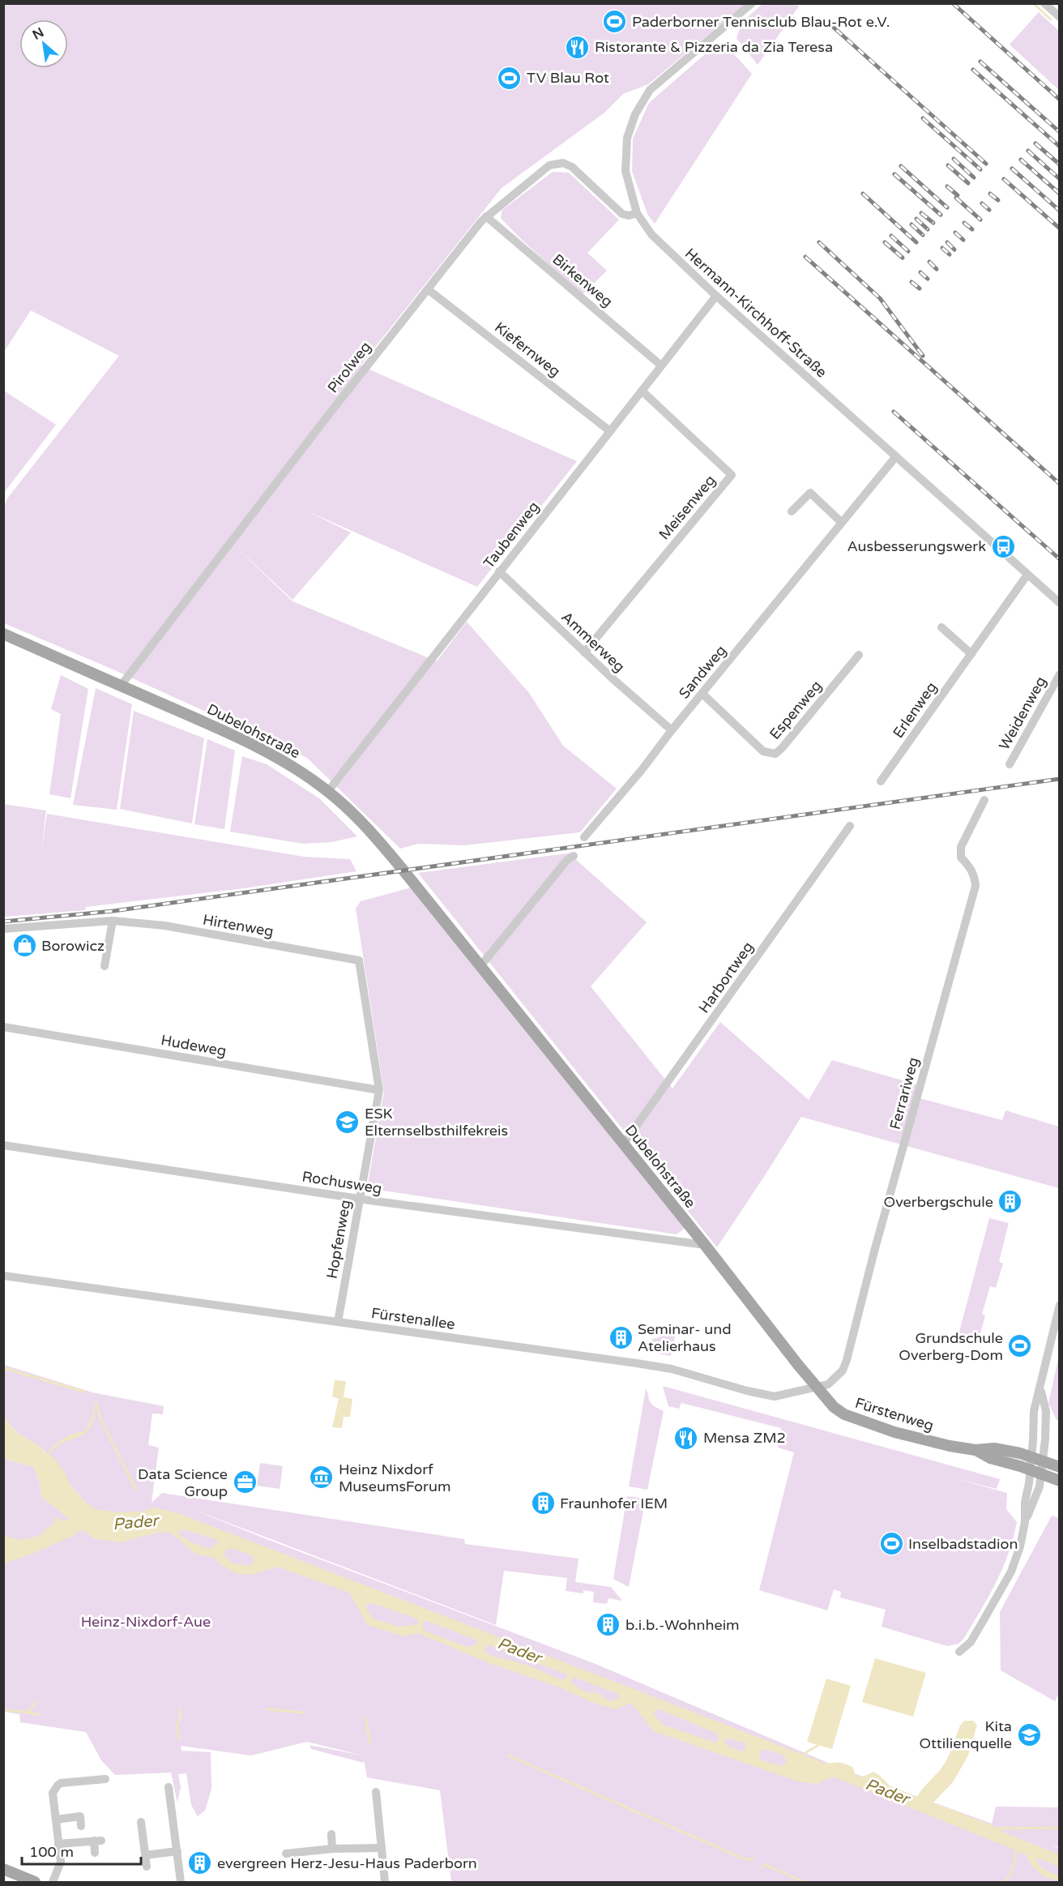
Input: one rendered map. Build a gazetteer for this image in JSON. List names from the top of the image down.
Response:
{
  "streets": {
    "main road": ["Dubelohstraße", "Fürstenweg"],
    "street": [
      "Birkenweg",
      "Hermann-Kirchhoff-Straße",
      "Kiefernweg",
      "Pirolweg",
      "Meisenweg",
      "Taubenweg",
      "Ammerweg",
      "Sandweg",
      "Espenweg",
      "Erlenweg",
      "Weidenweg",
      "Hirtenweg",
      "Harbortweg",
      "Hudeweg",
      "Ferrariweg",
      "Rochusweg",
      "Hopfenweg",
      "Fürstenallee"
    ]
  },
  "crossings": [
    ["Birkenweg", "Pirolweg"],
    ["Birkenweg", "Taubenweg"],
    ["Hermann-Kirchhoff-Straße", "Pirolweg"],
    ["Hermann-Kirchhoff-Straße", "Taubenweg"],
    ["Hermann-Kirchhoff-Straße", "Sandweg"],
    ["Hermann-Kirchhoff-Straße", "Erlenweg"],
    ["Kiefernweg", "Pirolweg"],
    ["Kiefernweg", "Taubenweg"],
    ["Pirolweg", "Dubelohstraße"],
    ["Meisenweg", "Taubenweg"],
    ["Meisenweg", "Ammerweg"],
    ["Taubenweg", "Ammerweg"],
    ["Taubenweg", "Dubelohstraße"],
    ["Ammerweg", "Sandweg"],
    ["Sandweg", "Espenweg"],
    ["Dubelohstraße", "Harbortweg"],
    ["Dubelohstraße", "Ferrariweg"],
    ["Dubelohstraße", "Rochusweg"],
    ["Dubelohstraße", "Fürstenallee"],
    ["Dubelohstraße", "Fürstenweg"],
    ["Hirtenweg", "Hopfenweg"],
    ["Hudeweg", "Hopfenweg"],
    ["Ferrariweg", "Fürstenallee"],
    ["Ferrariweg", "Fürstenweg"],
    ["Rochusweg", "Hopfenweg"],
    ["Hopfenweg", "Fürstenallee"],
    ["Fürstenallee", "Fürstenweg"]
  ],
  "water": ["Pader"],
  "parks": ["Heinz-Nixdorf-Aue"],
  "places": {
    "sports": [
      "Paderborner Tennisclub Blau-Rot e.V.",
      "TV Blau Rot",
      "Grundschule Overberg-Dom",
      "Inselbadstadion"
    ],
    "restaurant": ["Ristorante & Pizzeria da Zia Teresa", "Mensa ZM2"],
    "bus stop": ["Ausbesserungswerk"],
    "shop": ["Borowicz"],
    "school or university": ["ESK Elternselbsthilfekreis", "Kita Ottilienquelle"],
    "building": [
      "Overbergschule",
      "Seminar- und Atelierhaus",
      "Fraunhofer IEM",
      "b.i.b.-Wohnheim",
      "evergreen Herz-Jesu-Haus Paderborn"
    ],
    "museum": ["Heinz Nixdorf MuseumsForum"],
    "office": ["Data Science Group"]
  },
  "scale_bar": "100 m",
  "north": "top left"
}
